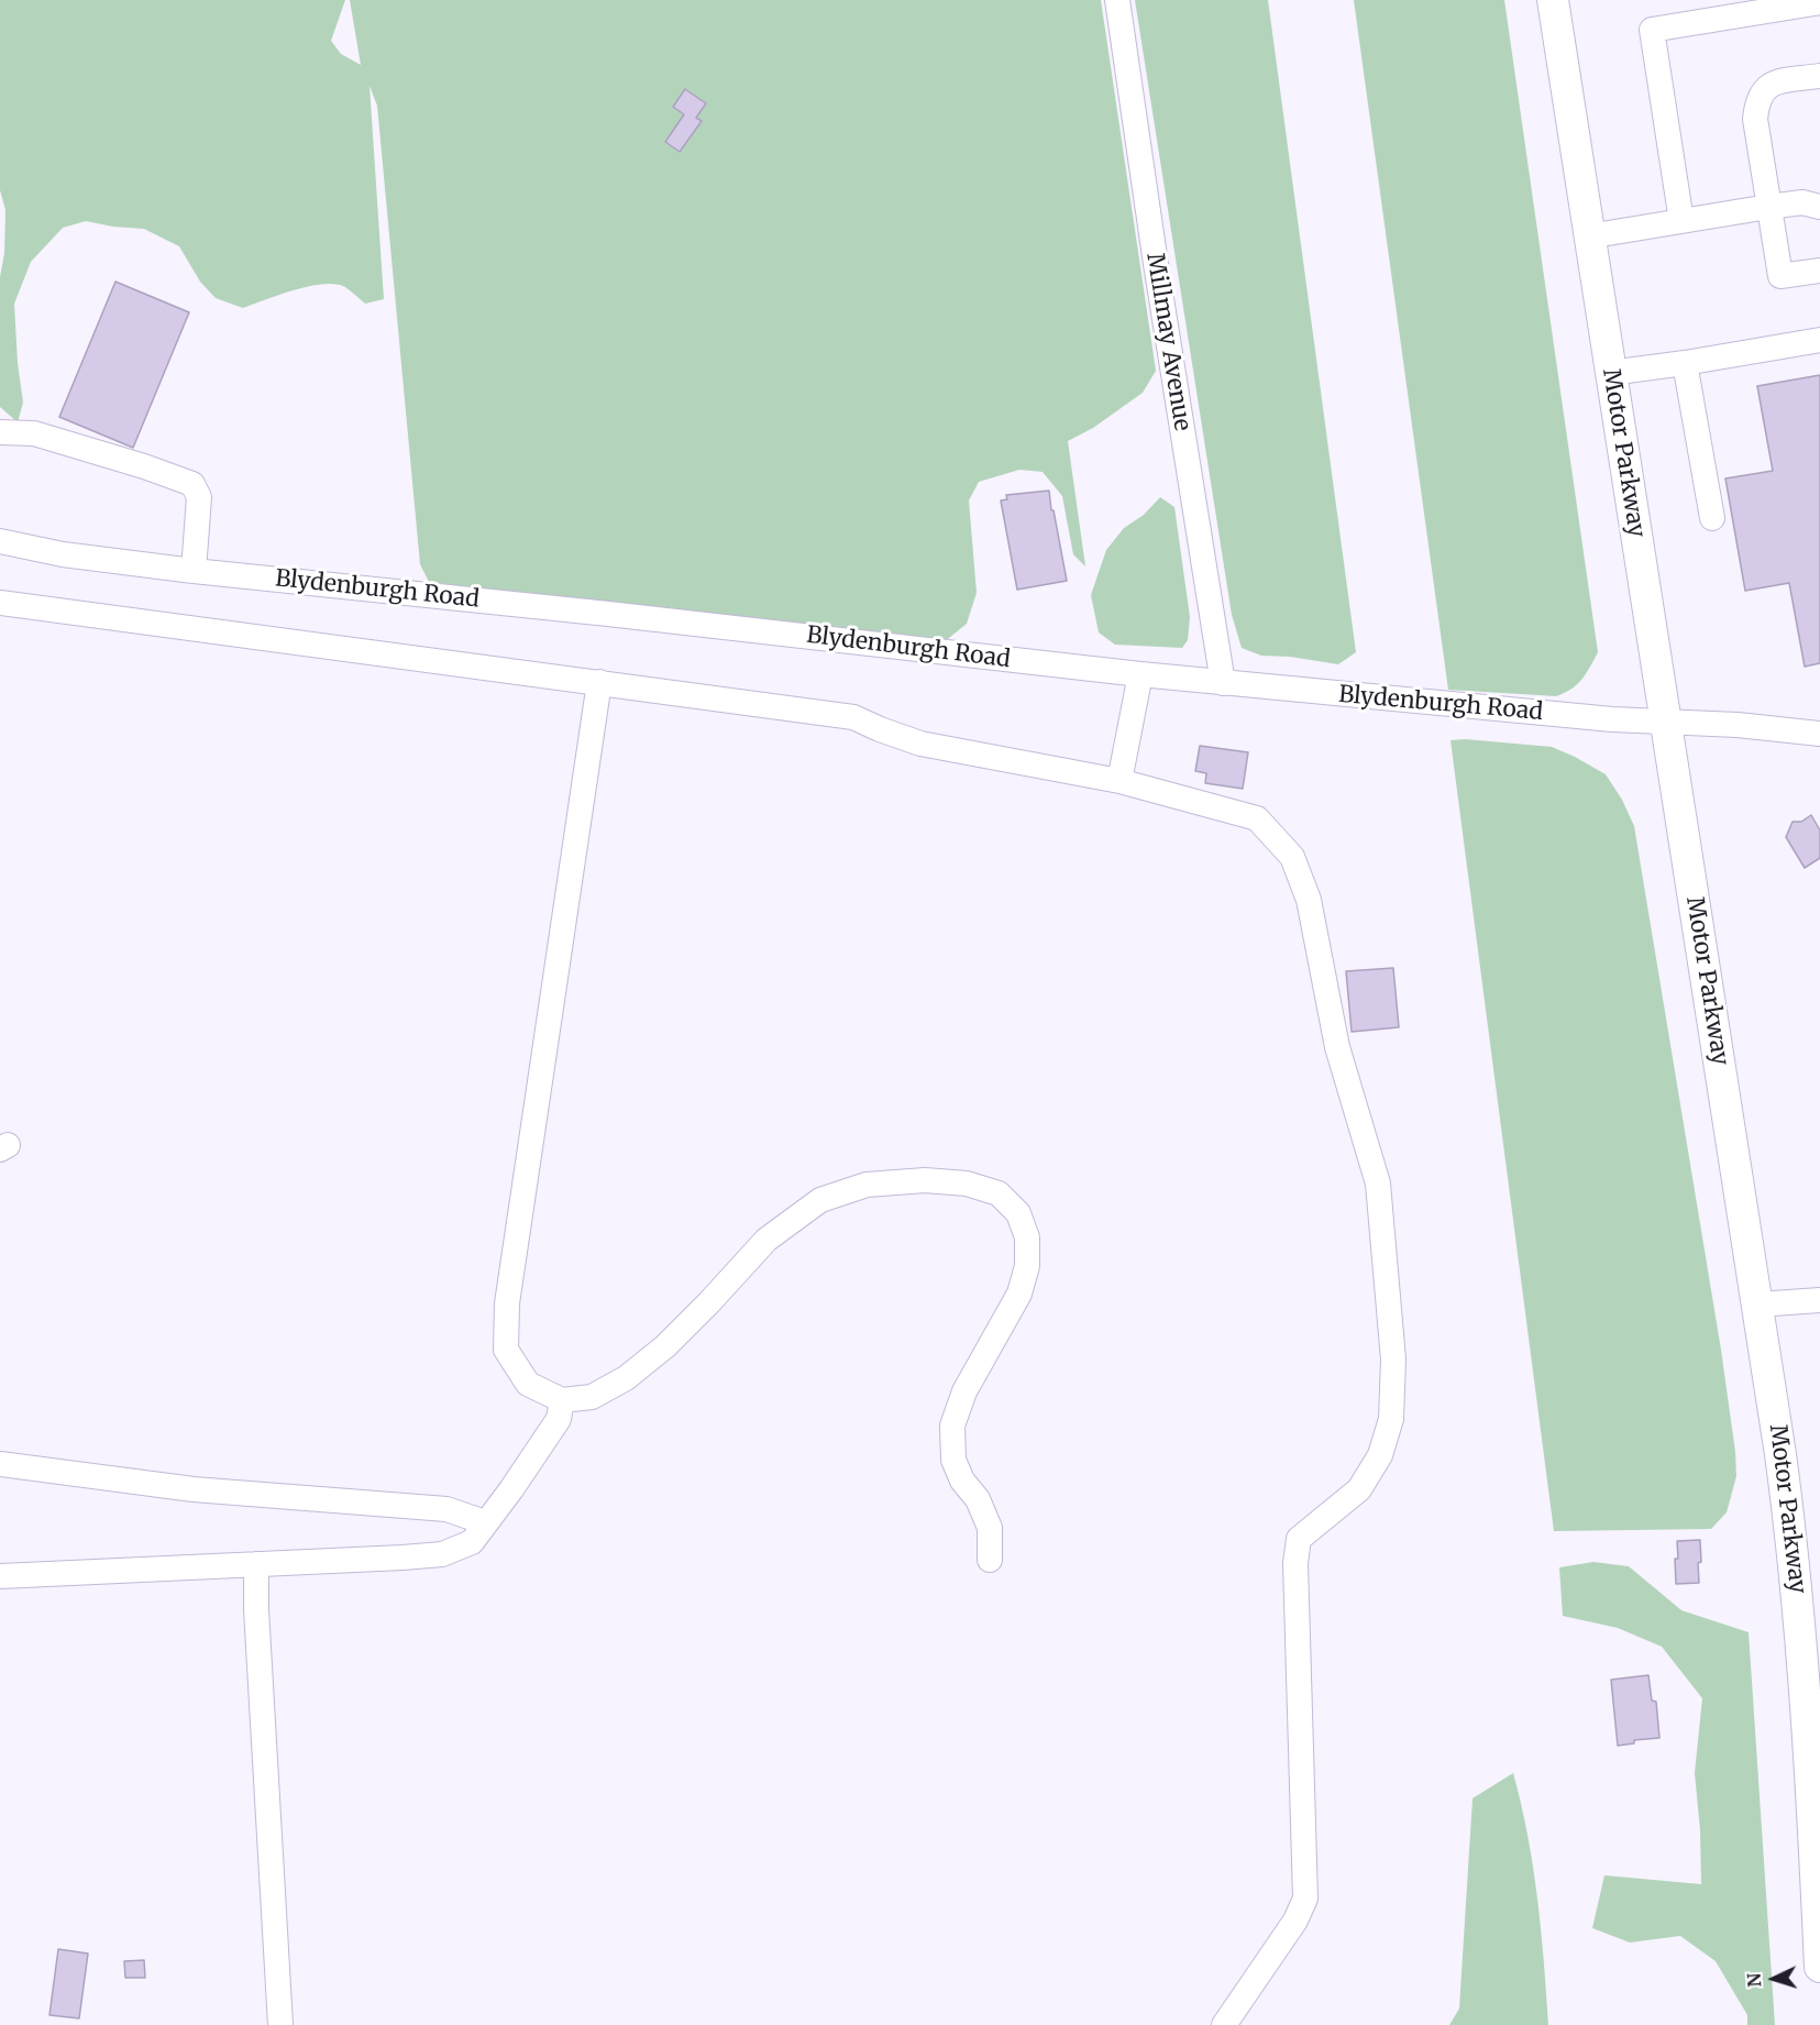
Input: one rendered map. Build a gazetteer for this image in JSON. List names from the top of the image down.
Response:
{
  "streets": {
    "main road": ["Motor Parkway"],
    "street": ["Millmay Avenue", "Blydenburgh Road"]
  },
  "crossings": [
    ["Millmay Avenue", "Blydenburgh Road"],
    ["Motor Parkway", "Blydenburgh Road"]
  ],
  "north": "left"
}
